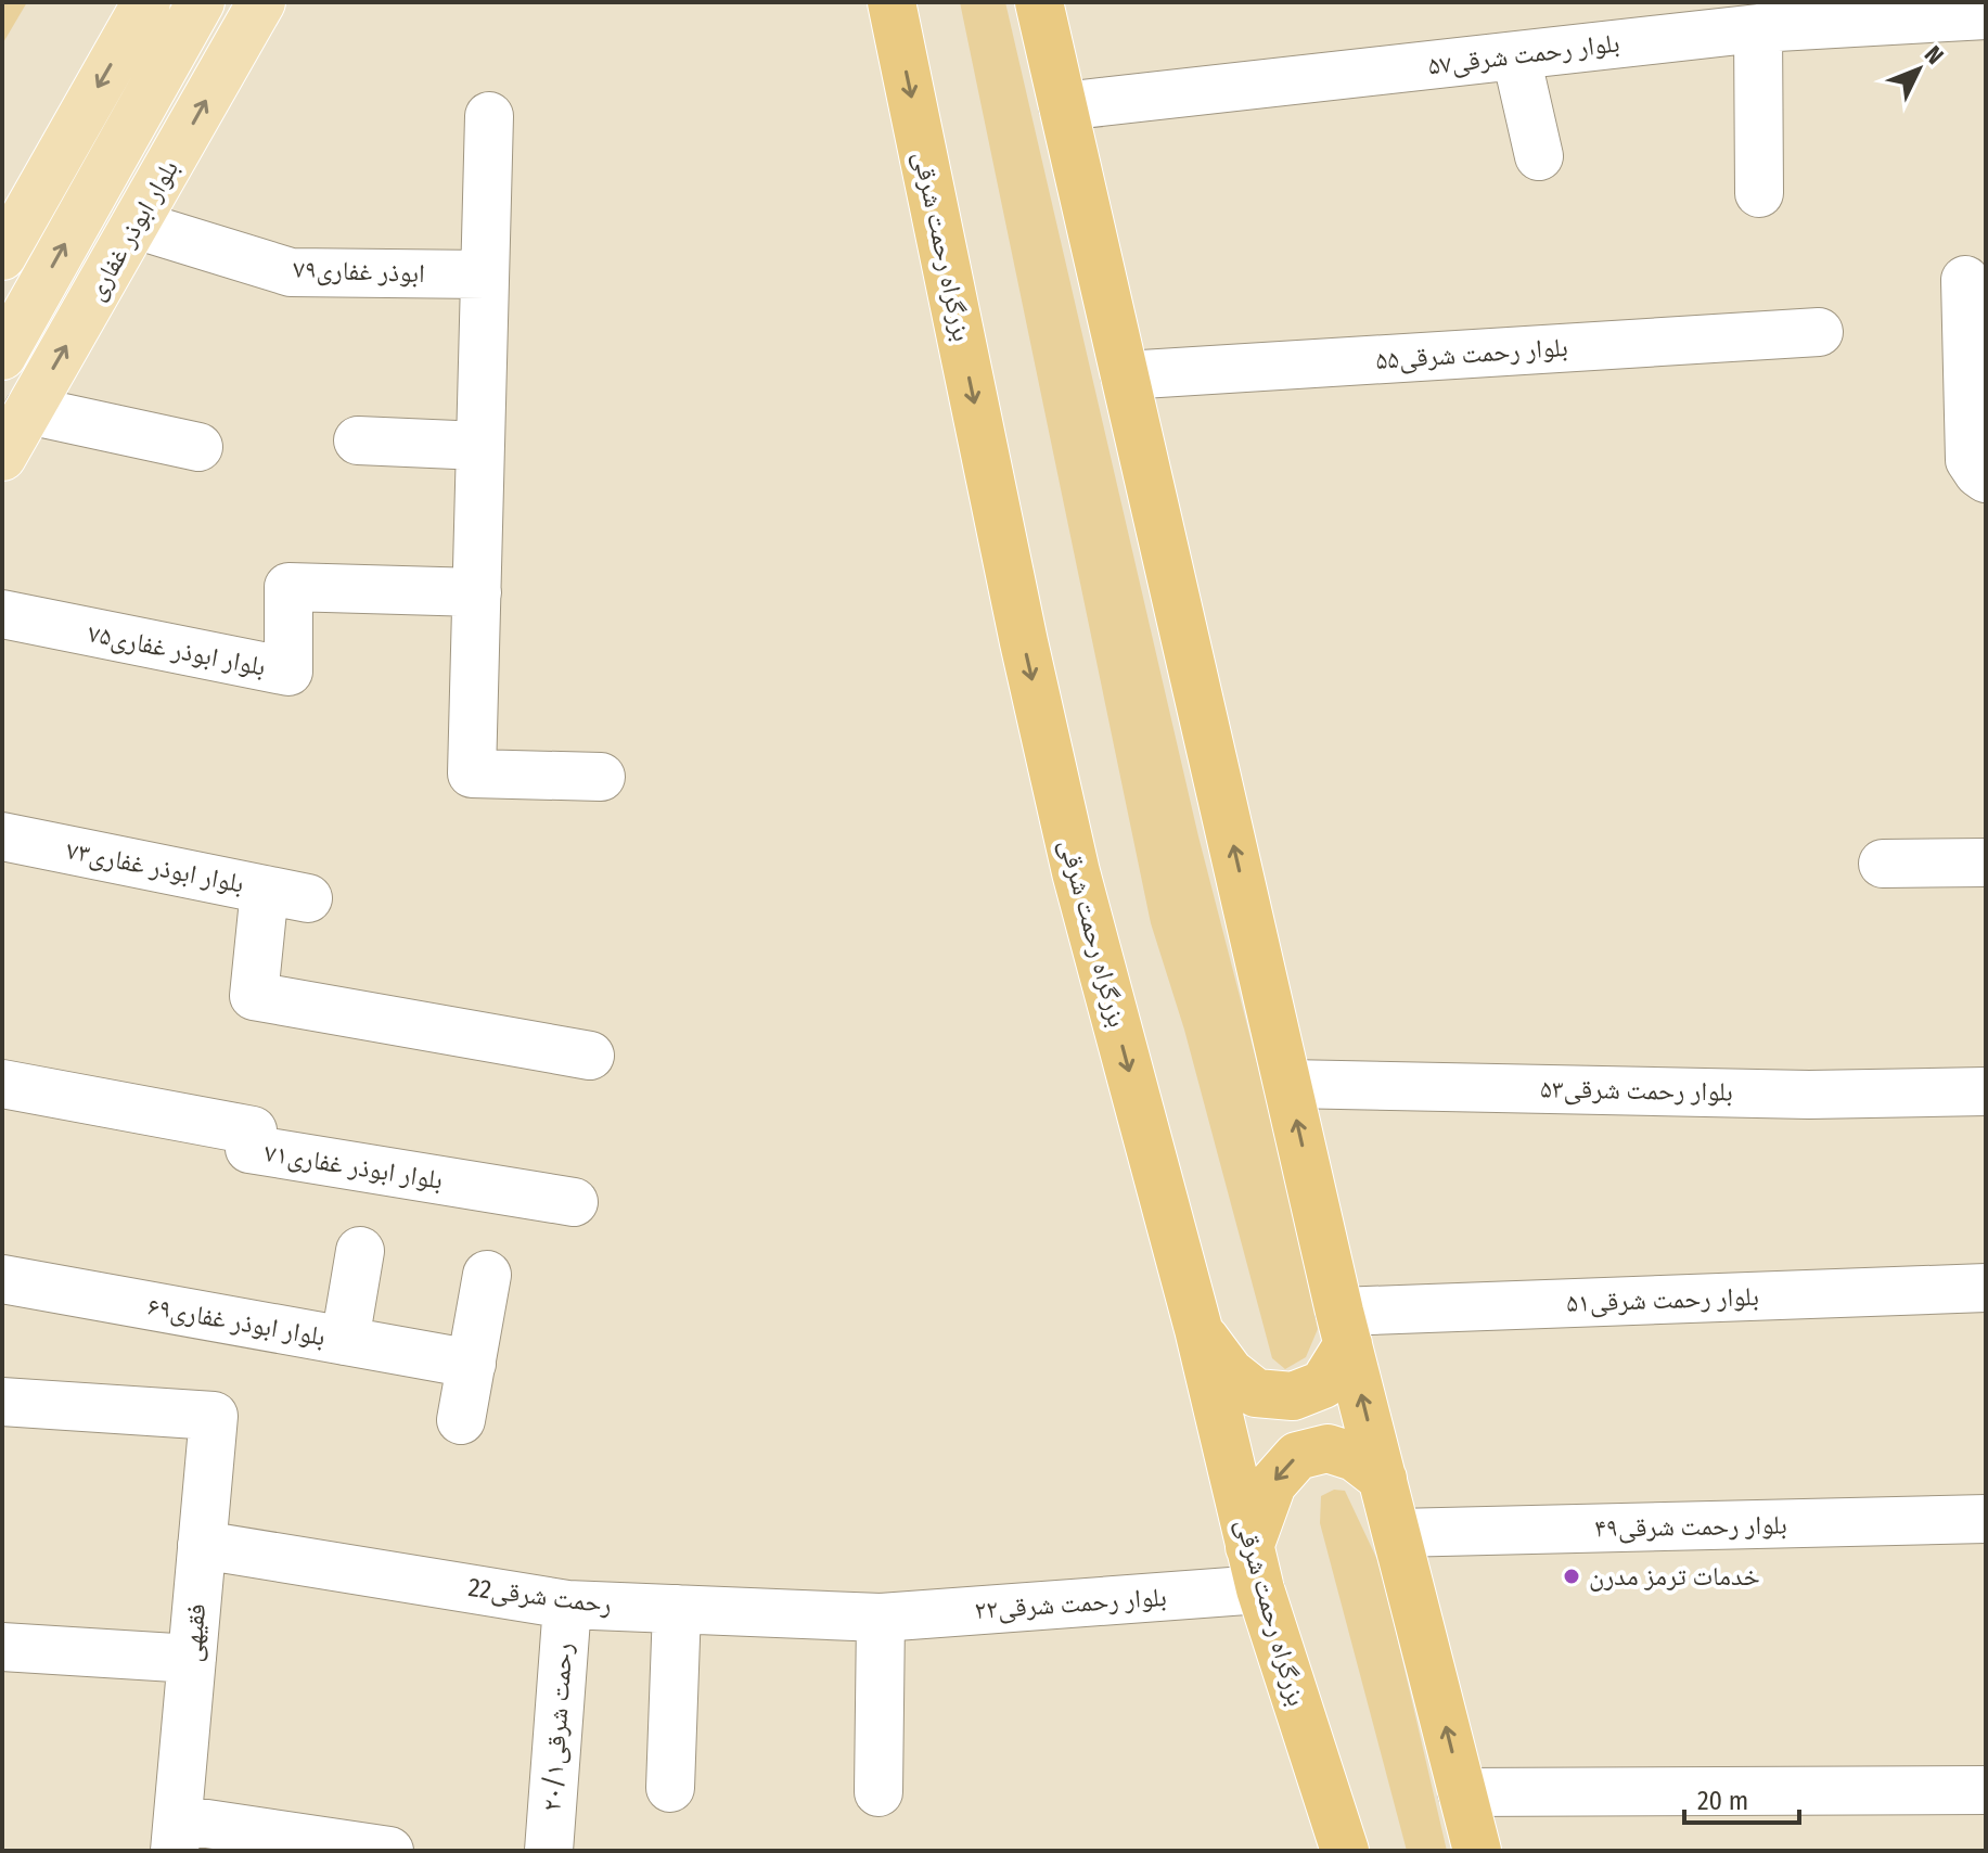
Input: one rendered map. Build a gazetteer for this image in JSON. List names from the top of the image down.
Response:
{
  "streets": {
    "highway": ["بزرگراه رحمت شرقی"],
    "main road": ["بلوار ابوذر غفاری"],
    "street": [
      "۵۷بلوار رحمت شرقی",
      "۷۹ابوذر غفاری",
      "بلوار رحمت شرقی۵۵",
      "بلوار ابوذر غفاری۷۵",
      "بلوار ابوذر غفاری۷۳",
      "بلوار رحمت شرقی۵۳",
      "بلوار ابوذر غفاری۷۱",
      "بلوار رحمت شرقی۵۱",
      "بلوار ابوذر غفاری۶۹",
      "بلوار رحمت شرقی۴۹",
      "22رحمت شرقی",
      "بلوار رحمت شرقی۲۲",
      "فقیهی",
      "۲۰/۱رحمت شرقی"
    ]
  },
  "crossings": [
    ["بلوار ابوذر غفاری", "۷۹ابوذر غفاری"],
    ["بزرگراه رحمت شرقی", "بلوار رحمت شرقی۲۲"],
    ["22رحمت شرقی", "بلوار رحمت شرقی۲۲"],
    ["22رحمت شرقی", "فقیهی"],
    ["22رحمت شرقی", "۲۰/۱رحمت شرقی"]
  ],
  "places": ["خدمات ترمز مدرن"],
  "scale_bar": "20 m",
  "north": "top right"
}
